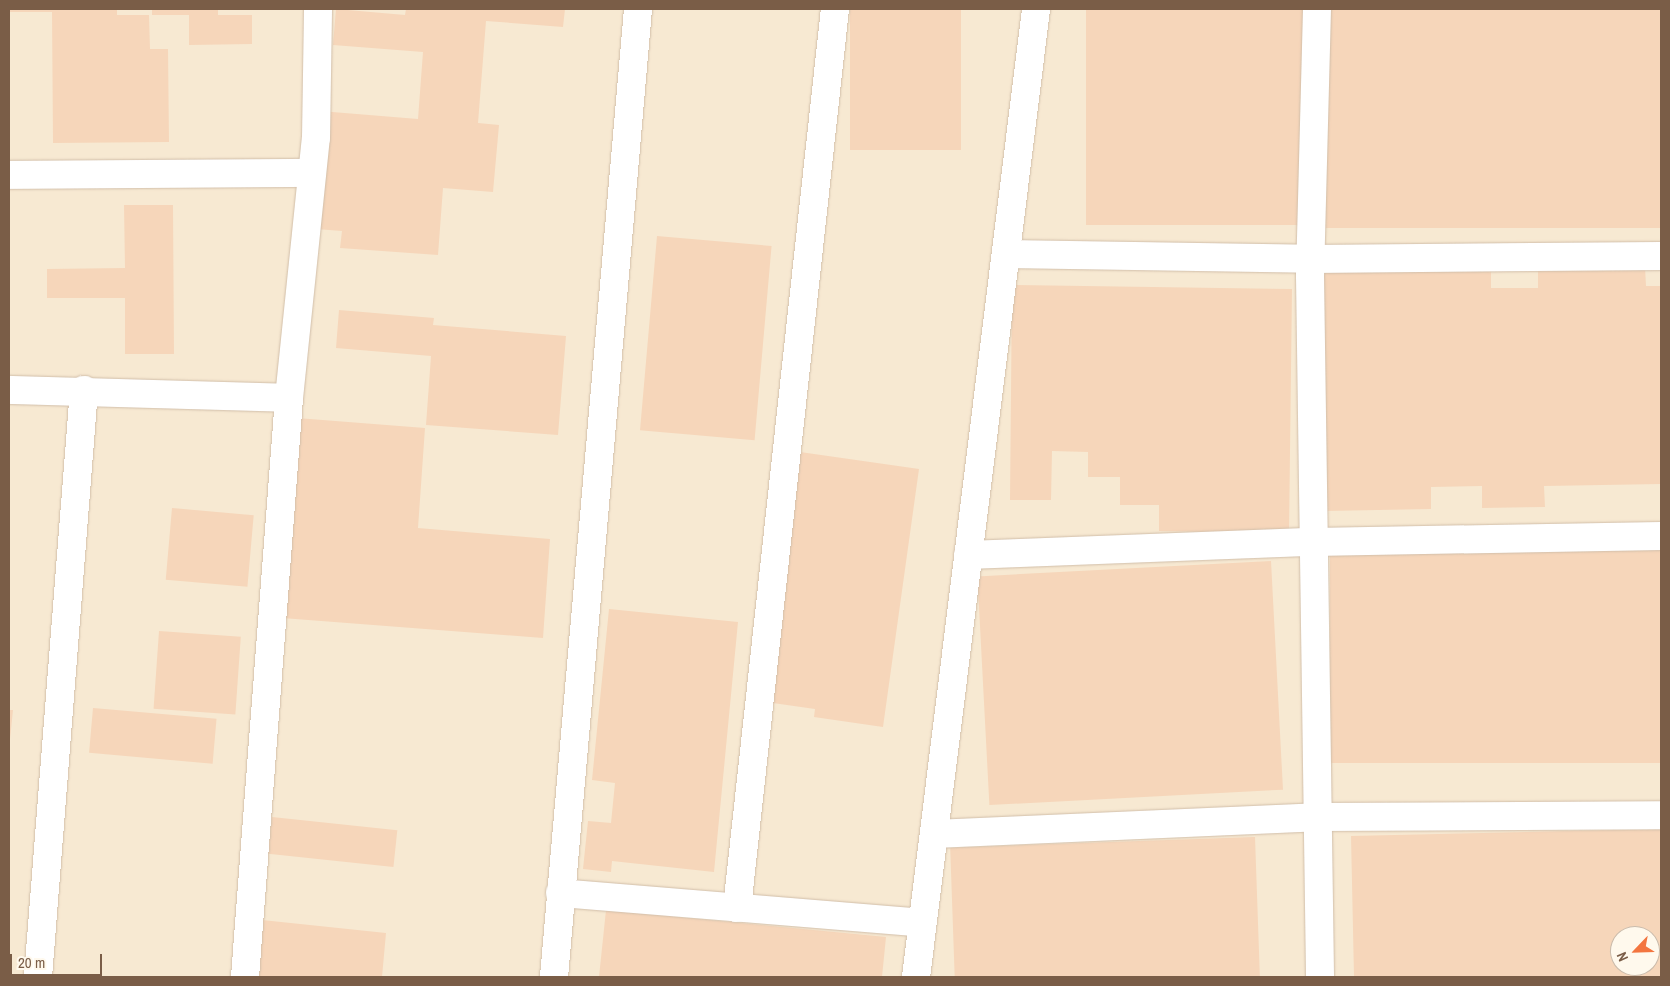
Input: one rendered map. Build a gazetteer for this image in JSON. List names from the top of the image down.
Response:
{
  "scale_bar": "20 m",
  "north": "bottom left"
}
